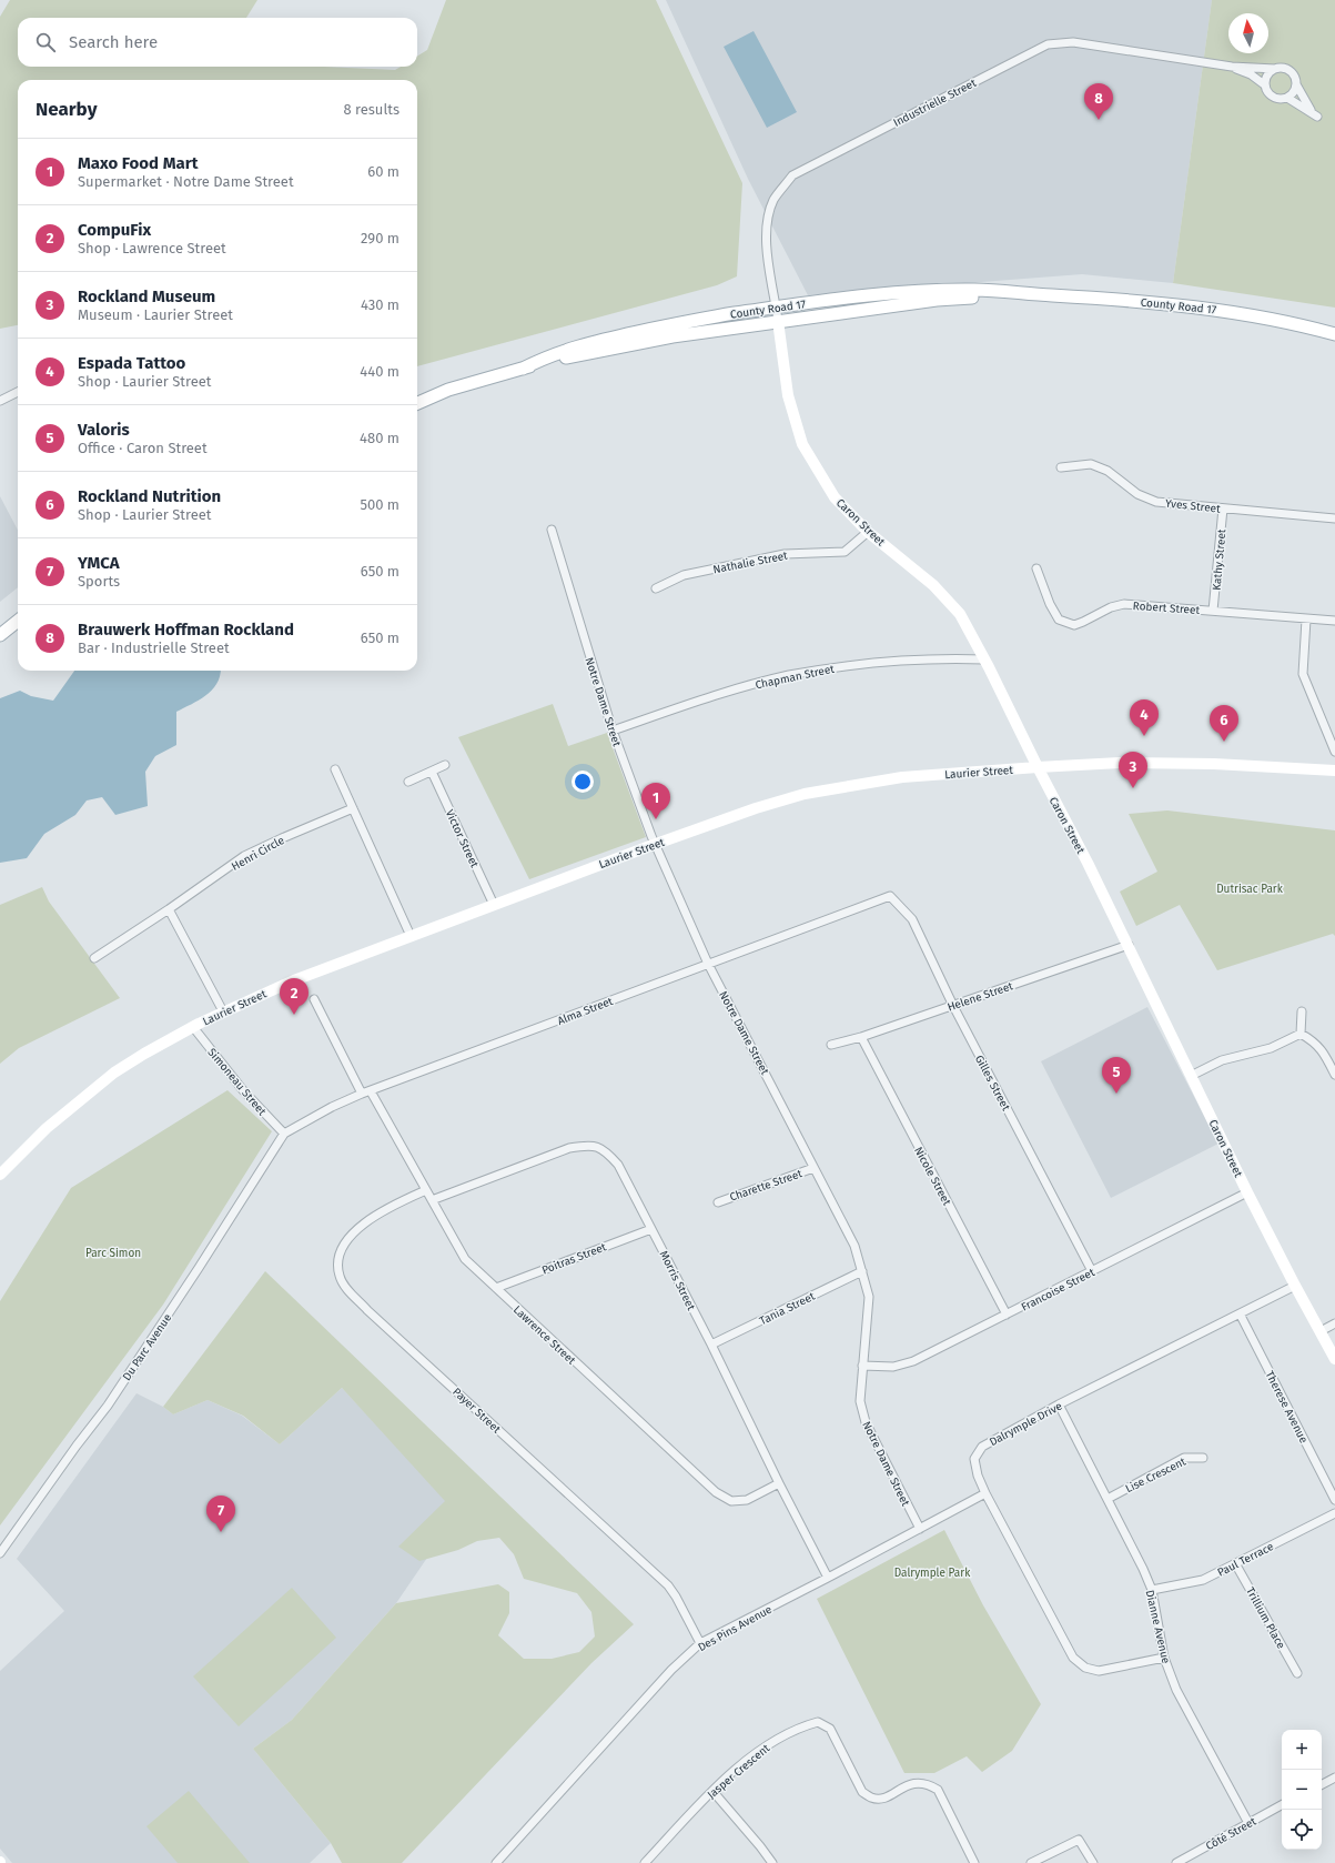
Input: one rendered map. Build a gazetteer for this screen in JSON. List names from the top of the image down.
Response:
{
  "streets": {
    "main road": ["County Road 17", "Caron Street", "Laurier Street"],
    "street": [
      "Industrielle Street",
      "Yves Street",
      "Kathy Street",
      "Nathalie Street",
      "Robert Street",
      "Chapman Street",
      "Notre Dame Street",
      "Victor Street",
      "Henri Circle",
      "Helene Street",
      "Alma Street",
      "Simoneau Street",
      "Gilles Street",
      "Nicole Street",
      "Charette Street",
      "Poitras Street",
      "Morris Street",
      "Francoise Street",
      "Tania Street",
      "Lawrence Street",
      "Du Parc Avenue",
      "Therese Avenue",
      "Payer Street",
      "Dalrymple Drive",
      "Lise Crescent",
      "Paul Terrace",
      "Trillium Place",
      "Dianne Avenue",
      "Des Pins Avenue",
      "Jasper Crescent",
      "Côté Street"
    ]
  },
  "crossings": [
    ["Industrielle Street", "County Road 17"],
    ["Industrielle Street", "Caron Street"],
    ["County Road 17", "Caron Street"],
    ["Yves Street", "Kathy Street"],
    ["Caron Street", "Nathalie Street"],
    ["Caron Street", "Chapman Street"],
    ["Caron Street", "Laurier Street"],
    ["Caron Street", "Helene Street"],
    ["Caron Street", "Francoise Street"],
    ["Caron Street", "Dalrymple Drive"],
    ["Kathy Street", "Robert Street"],
    ["Chapman Street", "Notre Dame Street"],
    ["Notre Dame Street", "Laurier Street"],
    ["Notre Dame Street", "Alma Street"],
    ["Notre Dame Street", "Charette Street"],
    ["Notre Dame Street", "Francoise Street"],
    ["Notre Dame Street", "Tania Street"],
    ["Notre Dame Street", "Des Pins Avenue"],
    ["Laurier Street", "Victor Street"],
    ["Laurier Street", "Simoneau Street"],
    ["Helene Street", "Gilles Street"],
    ["Helene Street", "Nicole Street"],
    ["Alma Street", "Simoneau Street"],
    ["Alma Street", "Gilles Street"],
    ["Alma Street", "Lawrence Street"],
    ["Alma Street", "Du Parc Avenue"],
    ["Simoneau Street", "Du Parc Avenue"],
    ["Gilles Street", "Francoise Street"],
    ["Nicole Street", "Francoise Street"],
    ["Poitras Street", "Morris Street"],
    ["Poitras Street", "Lawrence Street"],
    ["Morris Street", "Tania Street"],
    ["Morris Street", "Lawrence Street"],
    ["Morris Street", "Des Pins Avenue"],
    ["Lawrence Street", "Payer Street"],
    ["Therese Avenue", "Dalrymple Drive"],
    ["Payer Street", "Des Pins Avenue"],
    ["Dalrymple Drive", "Dianne Avenue"],
    ["Dalrymple Drive", "Des Pins Avenue"],
    ["Lise Crescent", "Dianne Avenue"],
    ["Paul Terrace", "Trillium Place"],
    ["Paul Terrace", "Dianne Avenue"],
    ["Dianne Avenue", "Côté Street"]
  ],
  "parks": ["Dutrisac Park", "Parc Simon", "Dalrymple Park"],
  "north": "top",
  "page": {
    "search": "Search here",
    "heading": ["Nearby", "8 results"],
    "pins": [
      "8",
      "4",
      "6",
      "3",
      "1",
      "2",
      "5",
      "7"
    ],
    "list": [
      {
        "mark": "1",
        "name": "Maxo Food Mart",
        "note": "Supermarket · Notre Dame Street",
        "value": "60 m"
      },
      {
        "mark": "2",
        "name": "CompuFix",
        "note": "Shop · Lawrence Street",
        "value": "290 m"
      },
      {
        "mark": "3",
        "name": "Rockland Museum",
        "note": "Museum · Laurier Street",
        "value": "430 m"
      },
      {
        "mark": "4",
        "name": "Espada Tattoo",
        "note": "Shop · Laurier Street",
        "value": "440 m"
      },
      {
        "mark": "5",
        "name": "Valoris",
        "note": "Office · Caron Street",
        "value": "480 m"
      },
      {
        "mark": "6",
        "name": "Rockland Nutrition",
        "note": "Shop · Laurier Street",
        "value": "500 m"
      },
      {
        "mark": "7",
        "name": "YMCA",
        "note": "Sports",
        "value": "650 m"
      },
      {
        "mark": "8",
        "name": "Brauwerk Hoffman Rockland",
        "note": "Bar · Industrielle Street",
        "value": "650 m"
      }
    ],
    "map_buttons": ["+", "−"]
  }
}
